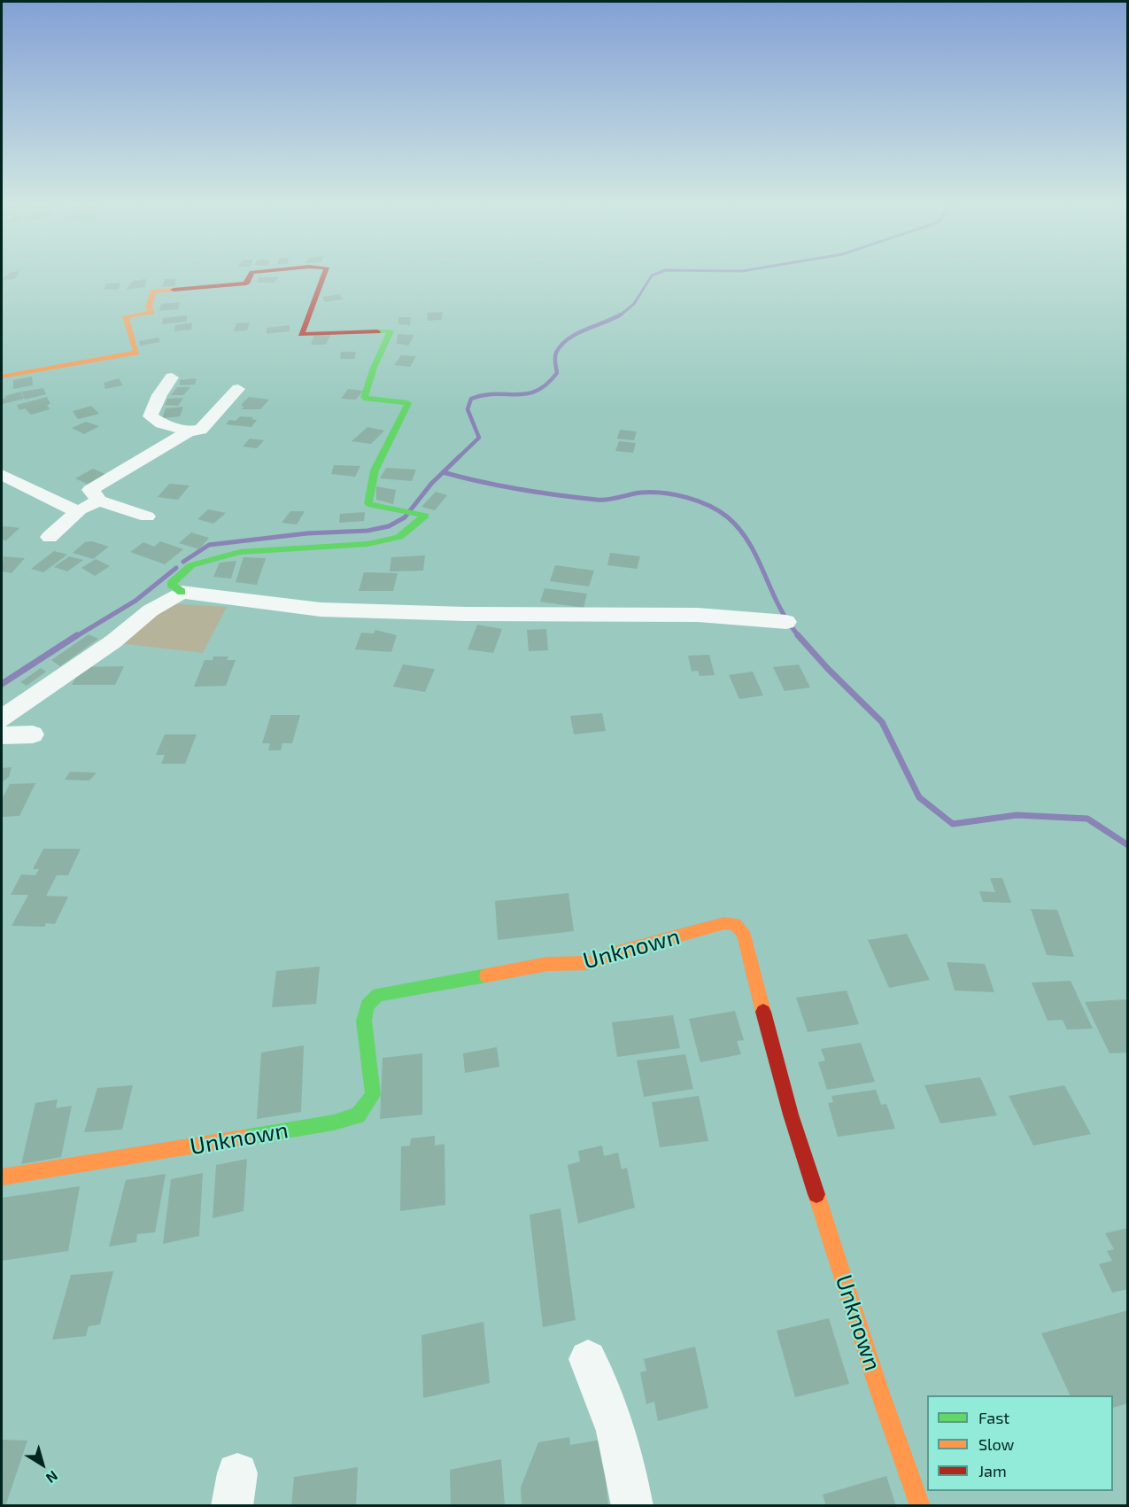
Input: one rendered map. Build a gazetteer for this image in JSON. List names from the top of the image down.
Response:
{
  "streets": {
    "street": ["Unknown"]
  },
  "legend": ["Fast", "Slow", "Jam"],
  "north": "bottom right"
}
